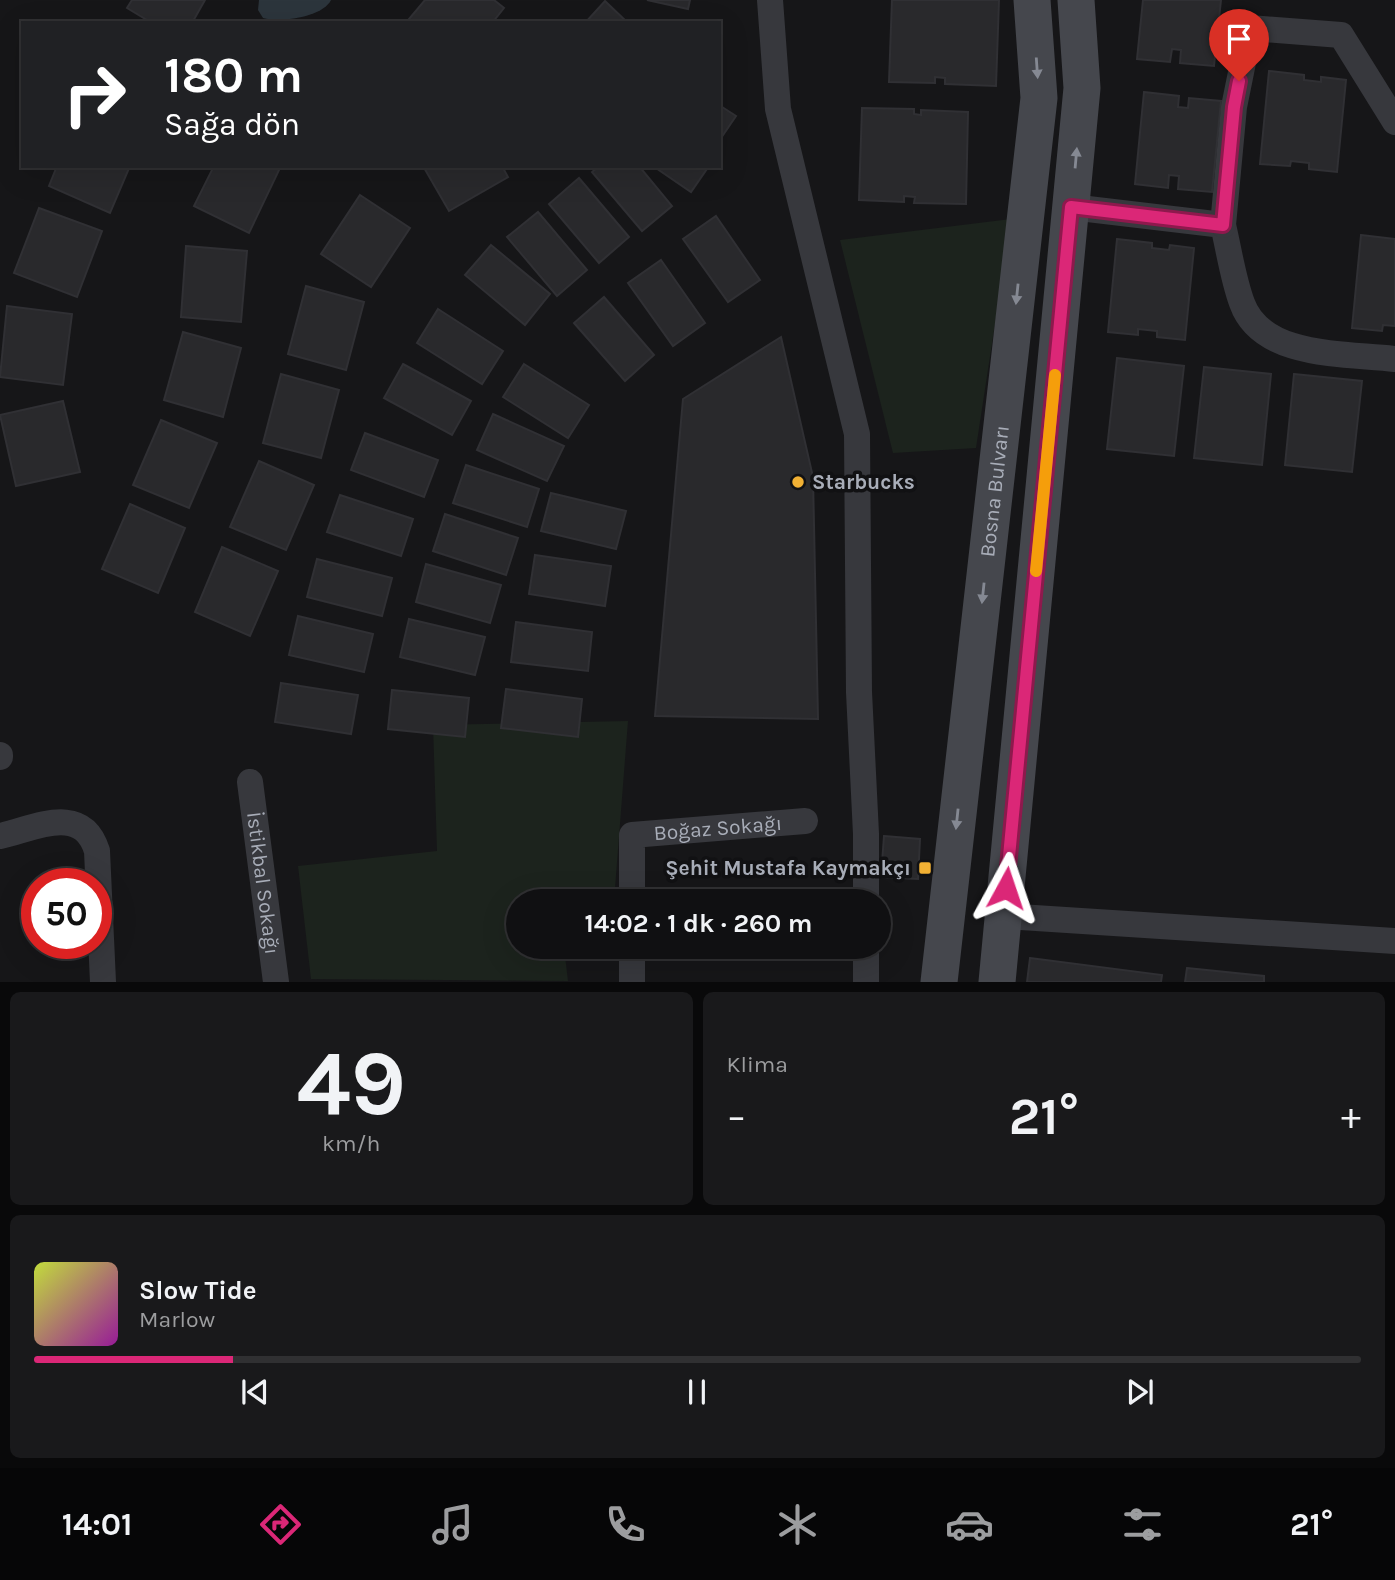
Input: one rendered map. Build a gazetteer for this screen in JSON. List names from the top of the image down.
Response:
{
  "streets": {
    "main road": ["Bosna Bulvarı"],
    "street": ["Boğaz Sokağı", "İstikbal Sokağı"]
  },
  "places": {
    "other": ["Starbucks"],
    "transit": ["Şehit Mustafa Kaymakçı"]
  },
  "page": {
    "turn": ["180 m", "Sağa dön"],
    "limit": "50",
    "trip": "14:02 · 1 dk · 260 m",
    "tile": [
      ["49", "km/h"],
      "Klima"
    ],
    "heat": ["−", "21°", "+"],
    "song": ["Slow Tide", "Marlow"],
    "tabs": ["14:01", "21°"]
  }
}
